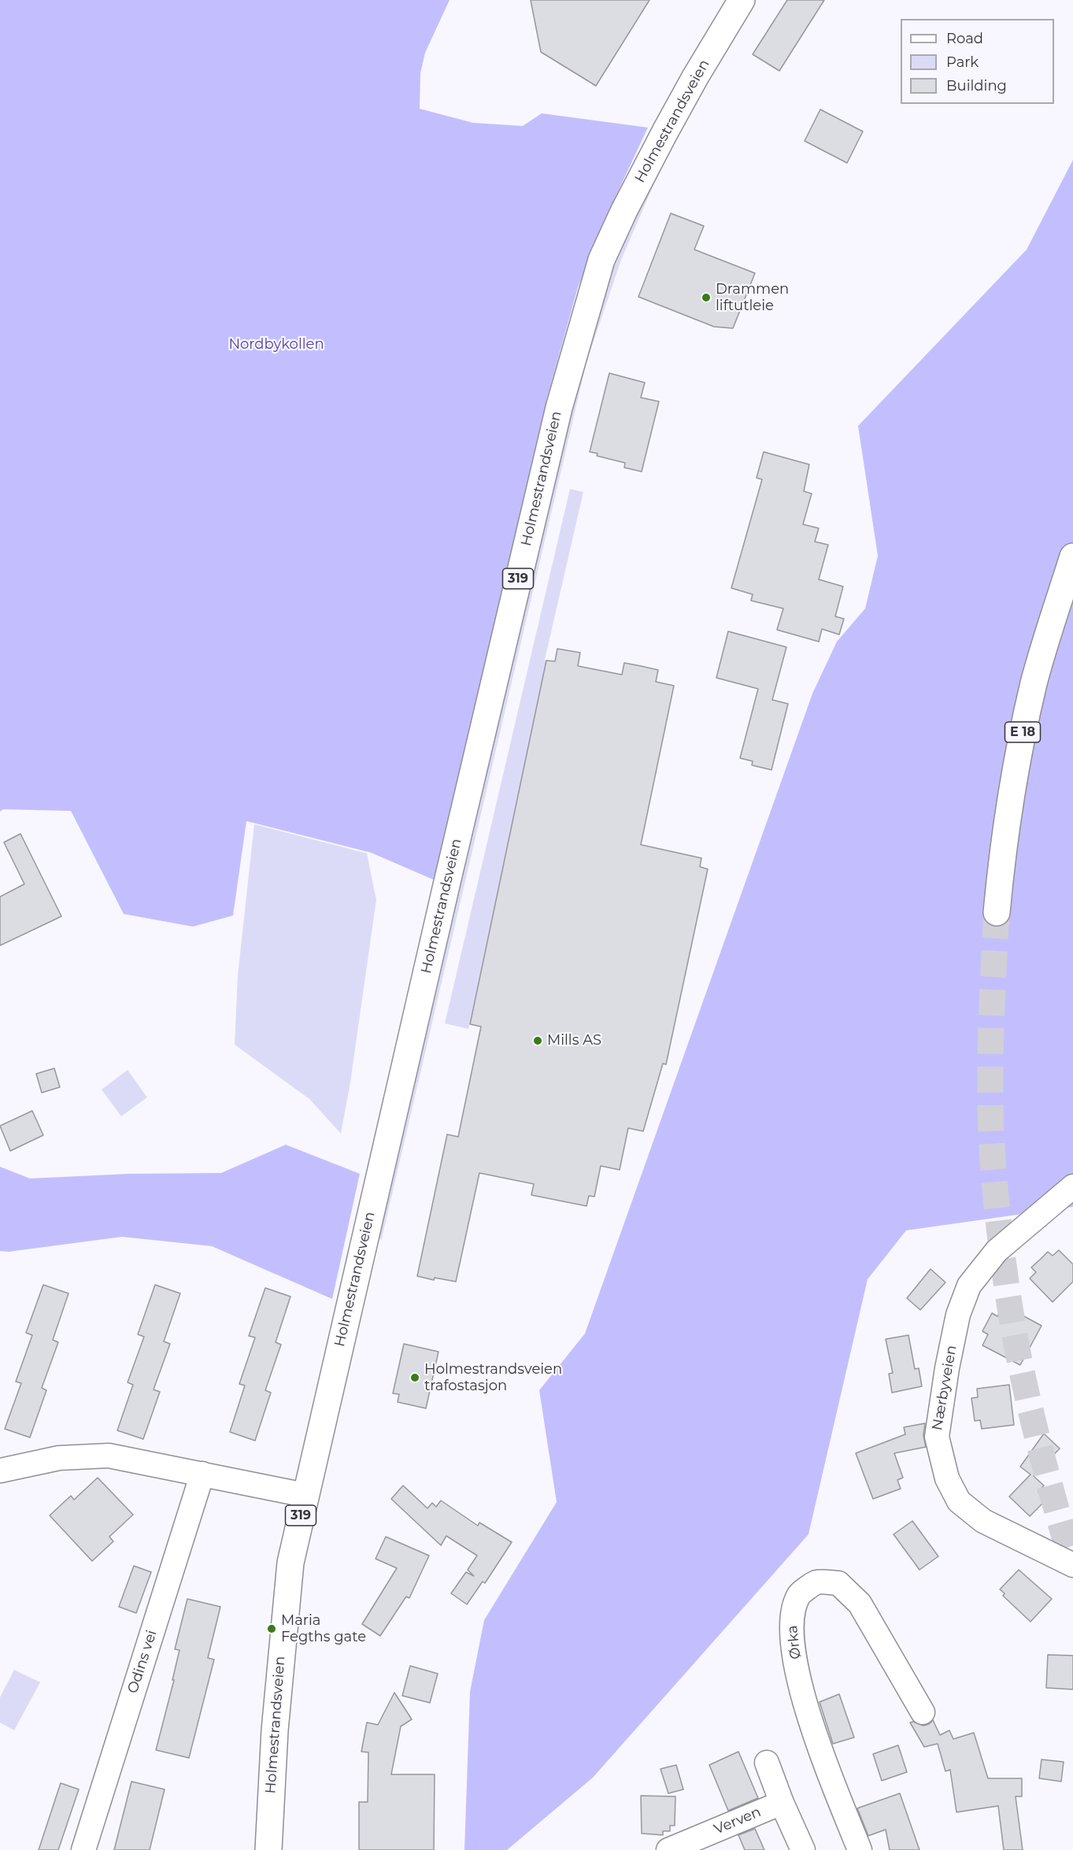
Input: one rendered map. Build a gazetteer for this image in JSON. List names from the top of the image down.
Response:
{
  "streets": {
    "main road": ["Holmestrandsveien", "319", "E 18"],
    "street": [
      "Nærbyveien",
      "Ørka",
      "Odins vei",
      "Verven"
    ]
  },
  "parks": ["Nordbykollen"],
  "places": [
    "Drammen liftutleie",
    "Mills AS",
    "Holmestrandsveien trafostasjon",
    "Maria Fegths gate"
  ],
  "legend": ["Road", "Park", "Building"]
}
